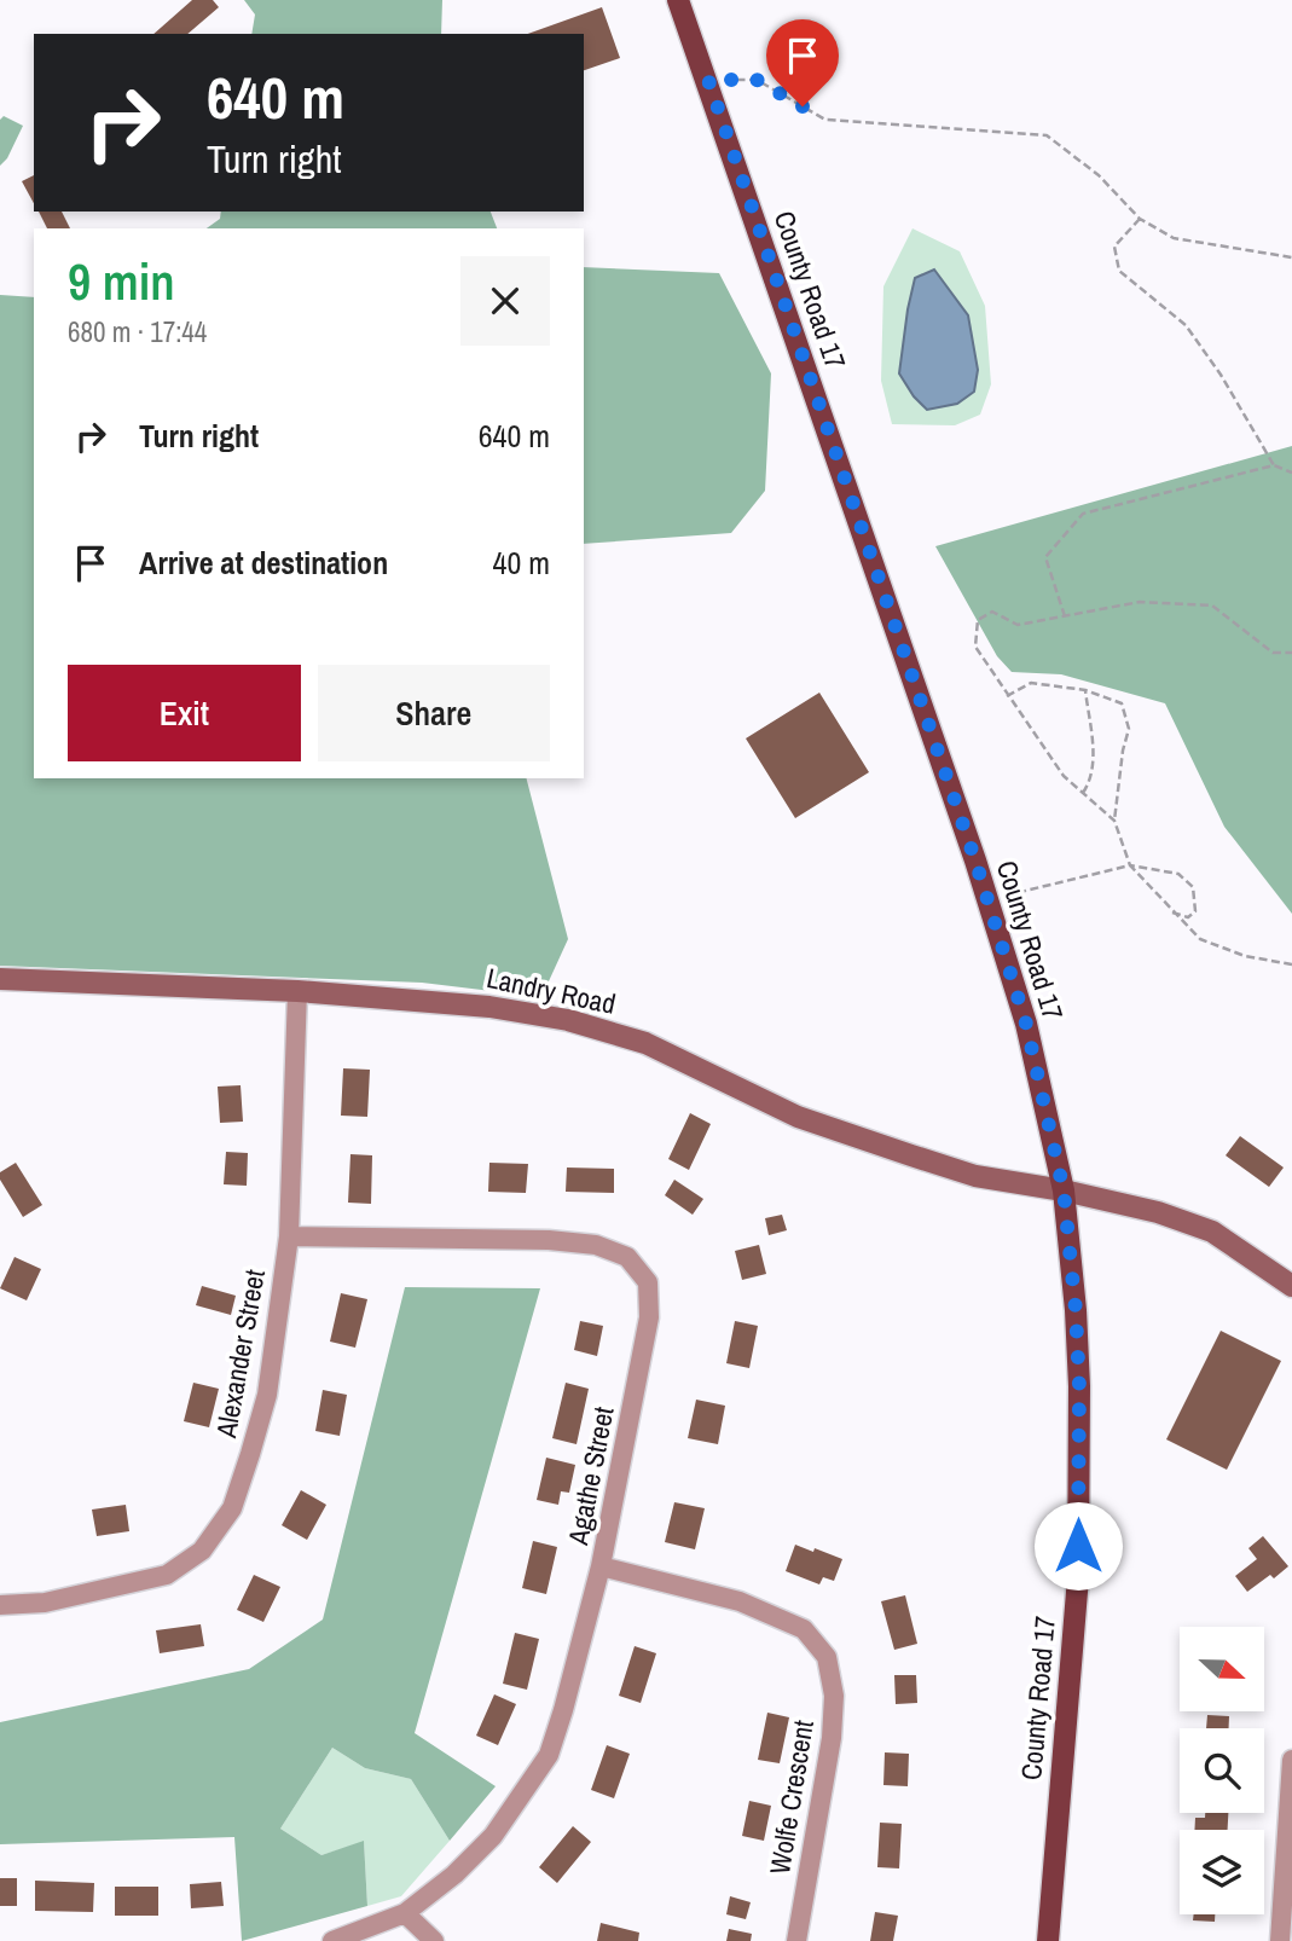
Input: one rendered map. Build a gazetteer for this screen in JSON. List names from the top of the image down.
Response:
{
  "streets": {
    "main road": ["County Road 17", "Landry Road"],
    "street": ["Alexander Street", "Agathe Street", "Wolfe Crescent"]
  },
  "crossings": [
    ["County Road 17", "Landry Road"],
    ["Landry Road", "Alexander Street"],
    ["Alexander Street", "Agathe Street"],
    ["Agathe Street", "Wolfe Crescent"]
  ],
  "north": "right",
  "page": {
    "turn": ["640 m", "Turn right"],
    "heading": ["9 min", "680 m · 17:44"],
    "list": [
      {
        "name": "Turn right",
        "value": "640 m"
      },
      {
        "name": "Arrive at destination",
        "value": "40 m"
      }
    ],
    "buttons": ["Exit", "Share"]
  }
}
